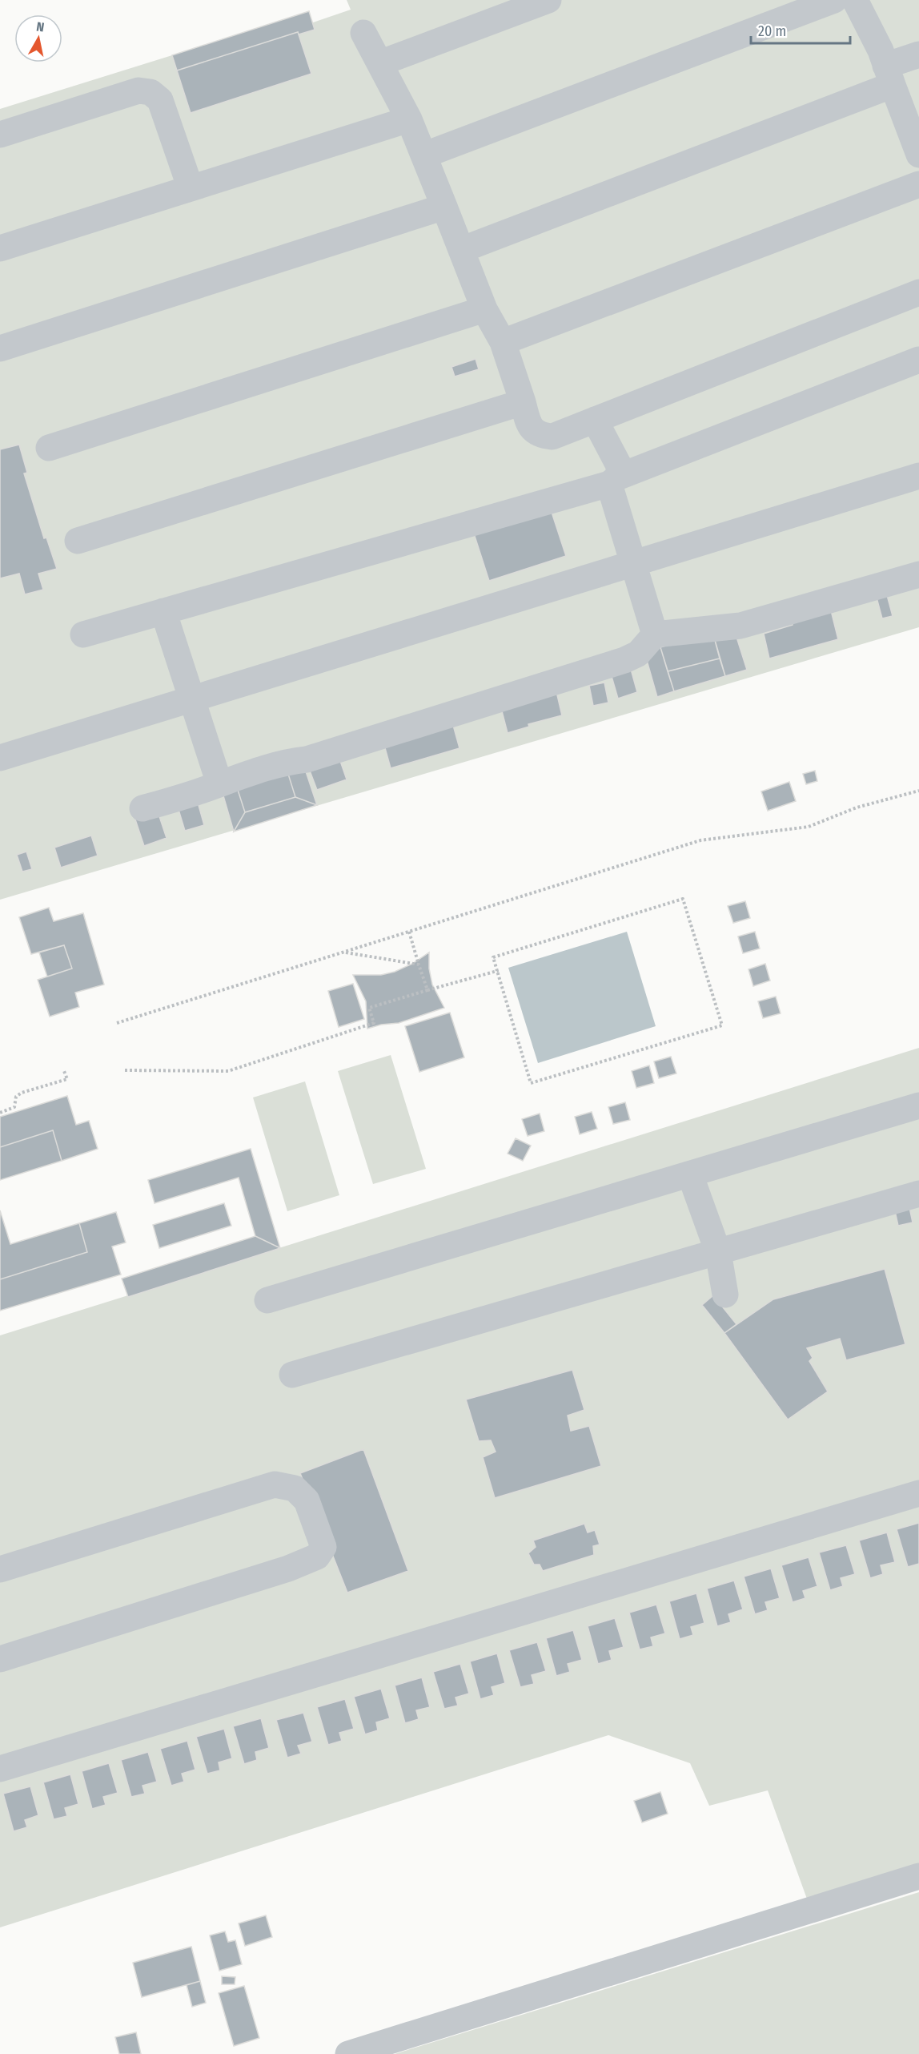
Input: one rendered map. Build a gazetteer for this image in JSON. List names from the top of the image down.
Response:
{
  "scale_bar": "20 m",
  "north": "top"
}
